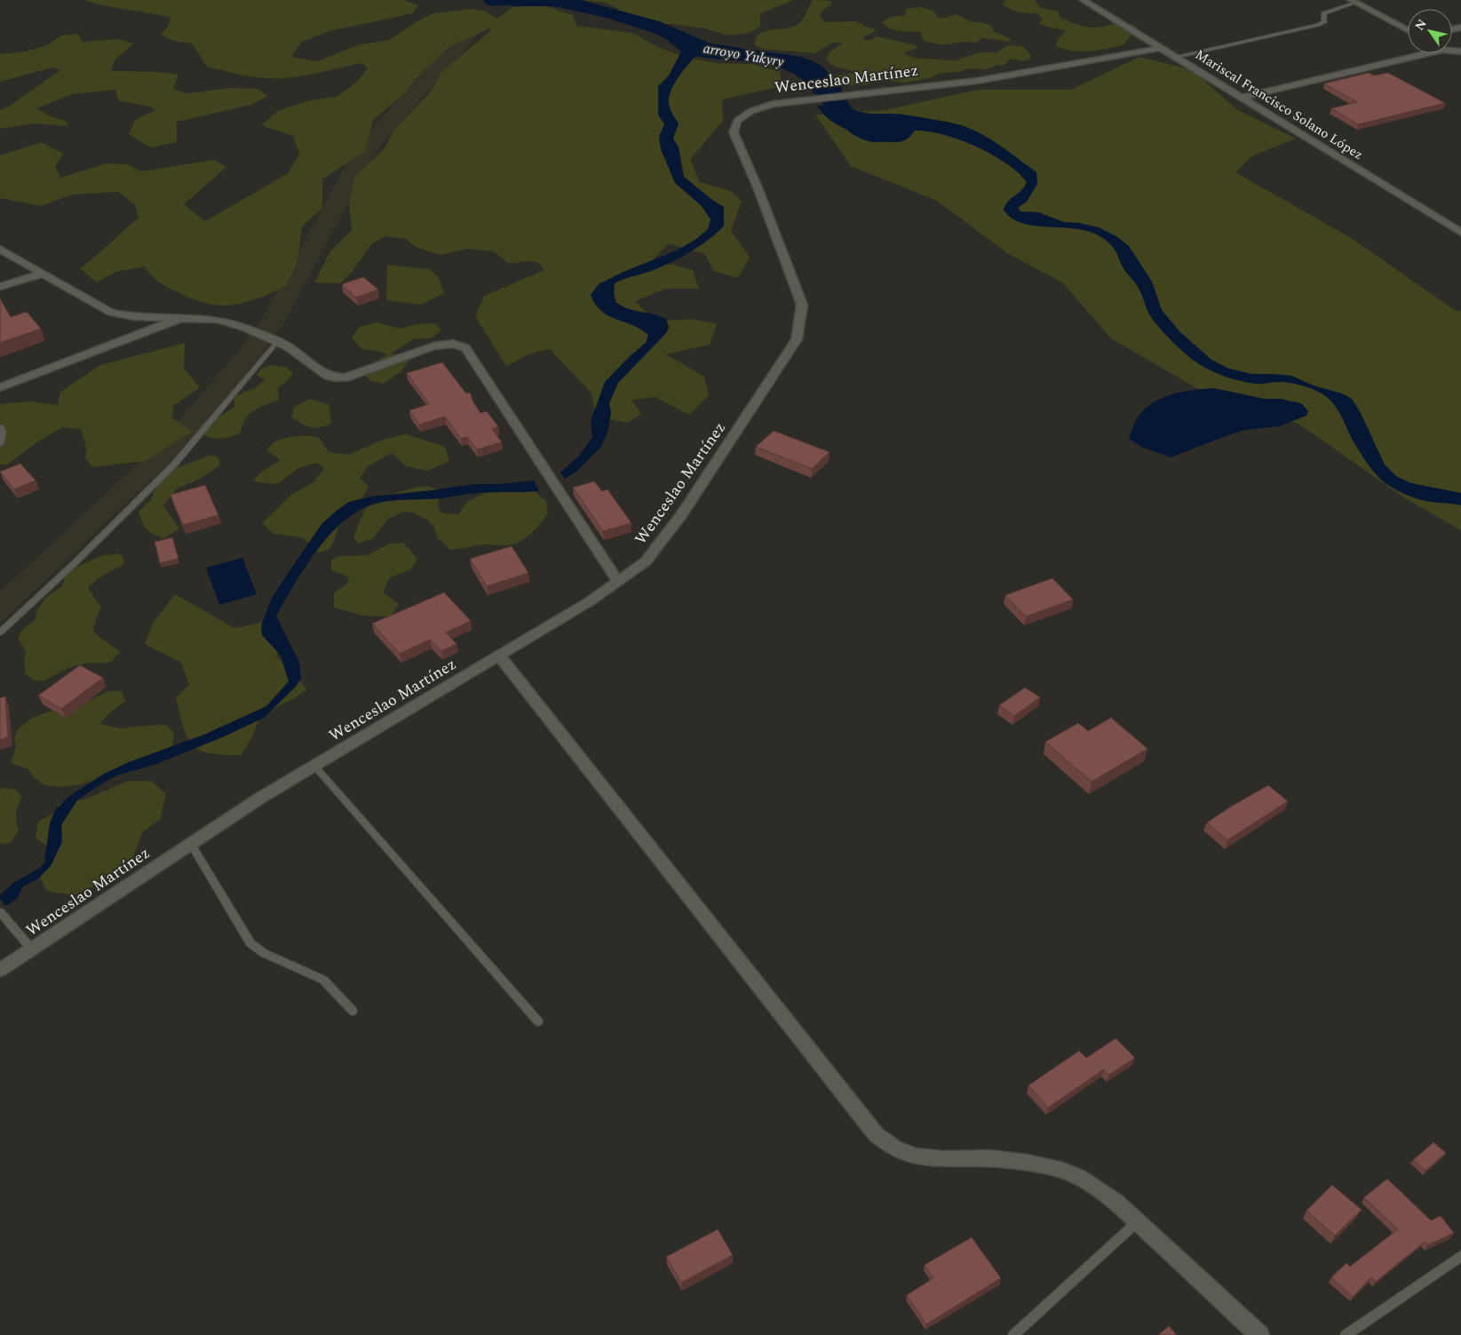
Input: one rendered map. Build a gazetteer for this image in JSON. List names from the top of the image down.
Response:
{
  "streets": {
    "street": ["Wenceslao Martínez", "Mariscal Francisco Solano López"]
  },
  "crossings": [
    ["Wenceslao Martínez", "Mariscal Francisco Solano López"]
  ],
  "water": ["arroyo Yukyry"],
  "north": "top left"
}
